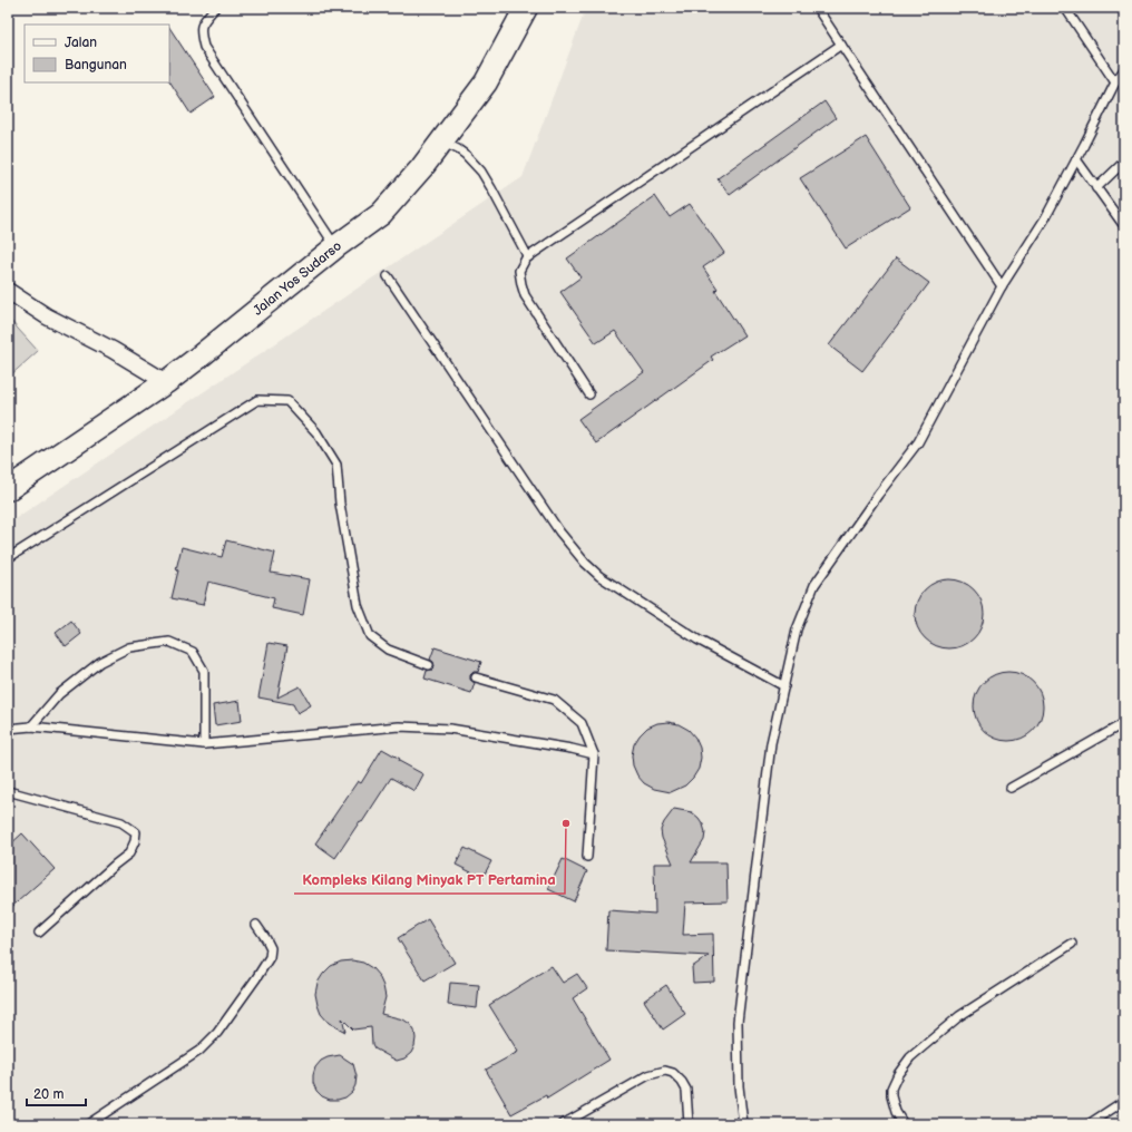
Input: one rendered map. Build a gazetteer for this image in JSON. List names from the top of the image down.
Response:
{
  "streets": {
    "main road": ["Jalan Yos Sudarso"]
  },
  "places": ["Kompleks Kilang Minyak PT Pertamina"],
  "legend": ["Jalan", "Bangunan"],
  "scale_bar": "20 m"
}
